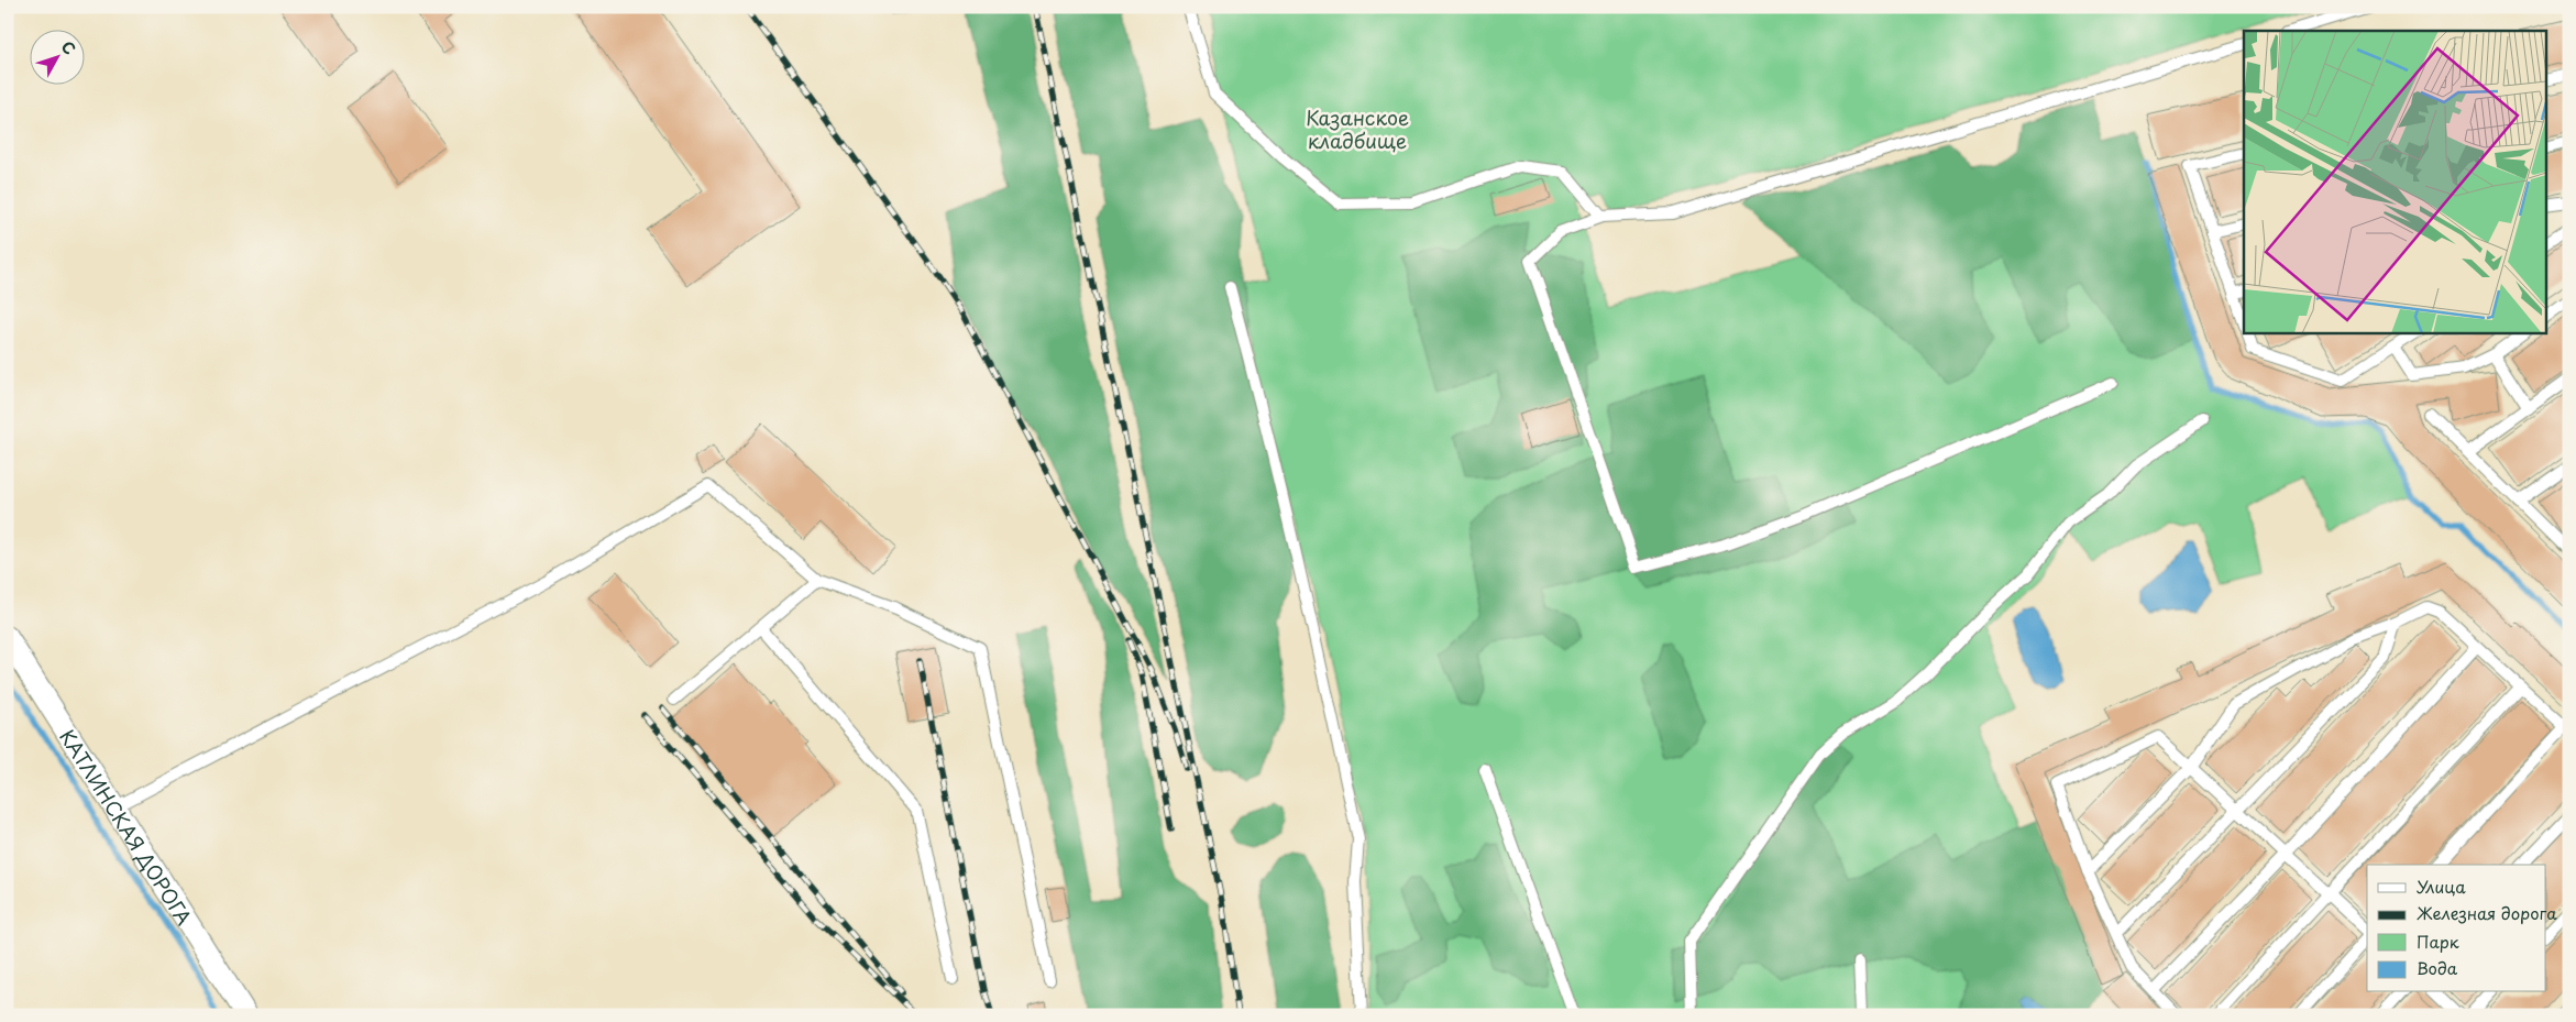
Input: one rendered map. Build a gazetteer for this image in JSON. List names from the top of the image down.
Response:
{
  "streets": {
    "street": ["КАТЛИНСКАЯ ДОРОГА"]
  },
  "parks": ["Казанское кладбище"],
  "legend": [
    "Улица",
    "Железная дорога",
    "Парк",
    "Вода"
  ],
  "north": "top right"
}
